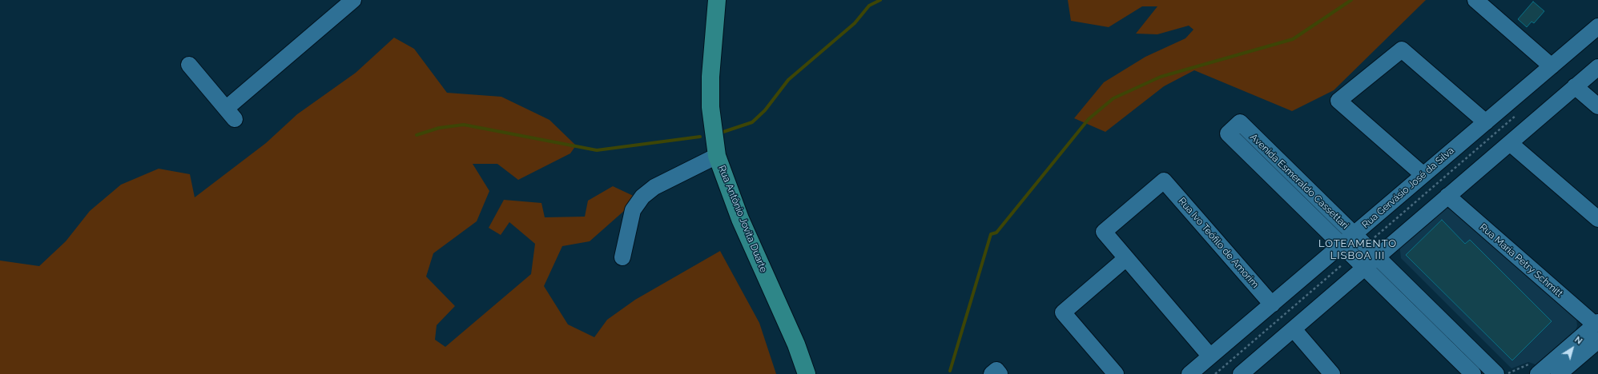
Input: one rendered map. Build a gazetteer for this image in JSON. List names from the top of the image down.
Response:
{
  "streets": {
    "main road": ["Rua Antônio Jovita Duarte"],
    "street": [
      "Avenida Esmeraldo Cassettari",
      "Rua Gervásio José da Silva",
      "Rua Ivo Teófilo de Amorim",
      "Rua Maria Petry Schmitt"
    ]
  },
  "crossings": [
    ["Avenida Esmeraldo Cassettari", "Rua Gervásio José da Silva"],
    ["Rua Gervásio José da Silva", "Rua Ivo Teófilo de Amorim"]
  ],
  "districts": ["LOTEAMENTO LISBOA III"],
  "north": "top right"
}
